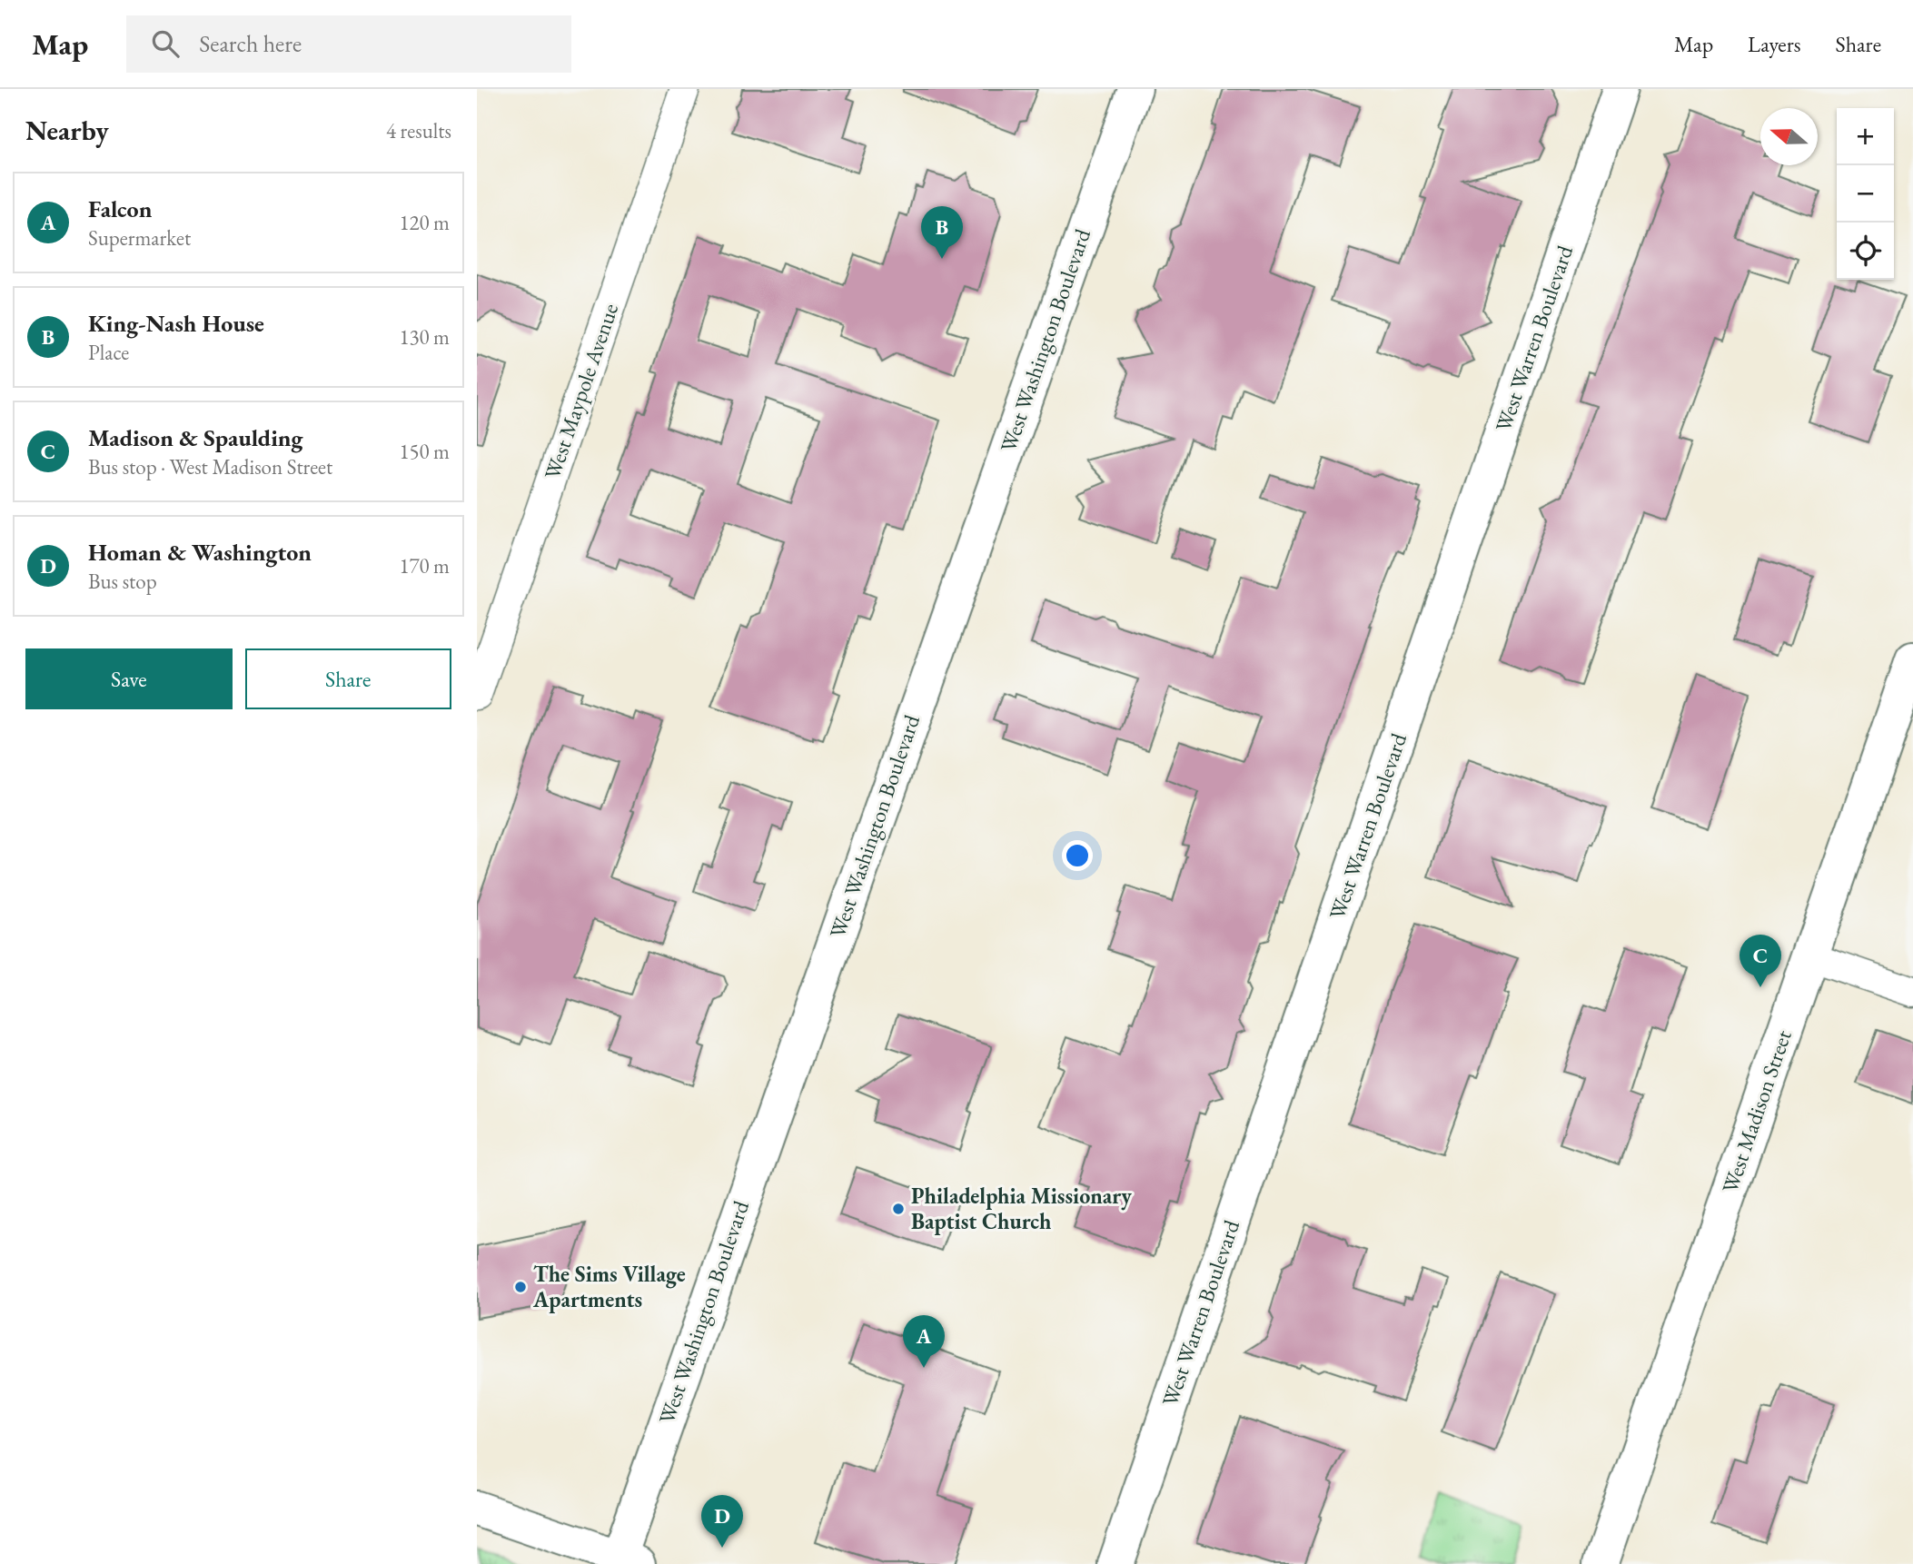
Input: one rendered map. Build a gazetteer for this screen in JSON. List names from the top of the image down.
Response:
{
  "streets": {
    "street": [
      "West Warren Boulevard",
      "West Washington Boulevard",
      "West Maypole Avenue",
      "West Madison Street"
    ]
  },
  "places": ["Philadelphia Missionary Baptist Church", "The Sims Village Apartments"],
  "north": "left",
  "page": {
    "header": "Map",
    "search": "Search here",
    "nav": ["Map", "Layers", "Share"],
    "heading": ["Nearby", "4 results"],
    "map_buttons": ["+", "−"],
    "list": [
      {
        "mark": "A",
        "name": "Falcon",
        "note": "Supermarket",
        "value": "120 m"
      },
      {
        "mark": "B",
        "name": "King-Nash House",
        "note": "Place",
        "value": "130 m"
      },
      {
        "mark": "C",
        "name": "Madison & Spaulding",
        "note": "Bus stop · West Madison Street",
        "value": "150 m"
      },
      {
        "mark": "D",
        "name": "Homan & Washington",
        "note": "Bus stop",
        "value": "170 m"
      }
    ],
    "pins": [
      "B",
      "C",
      "A",
      "D"
    ],
    "buttons": ["Save", "Share"]
  }
}
